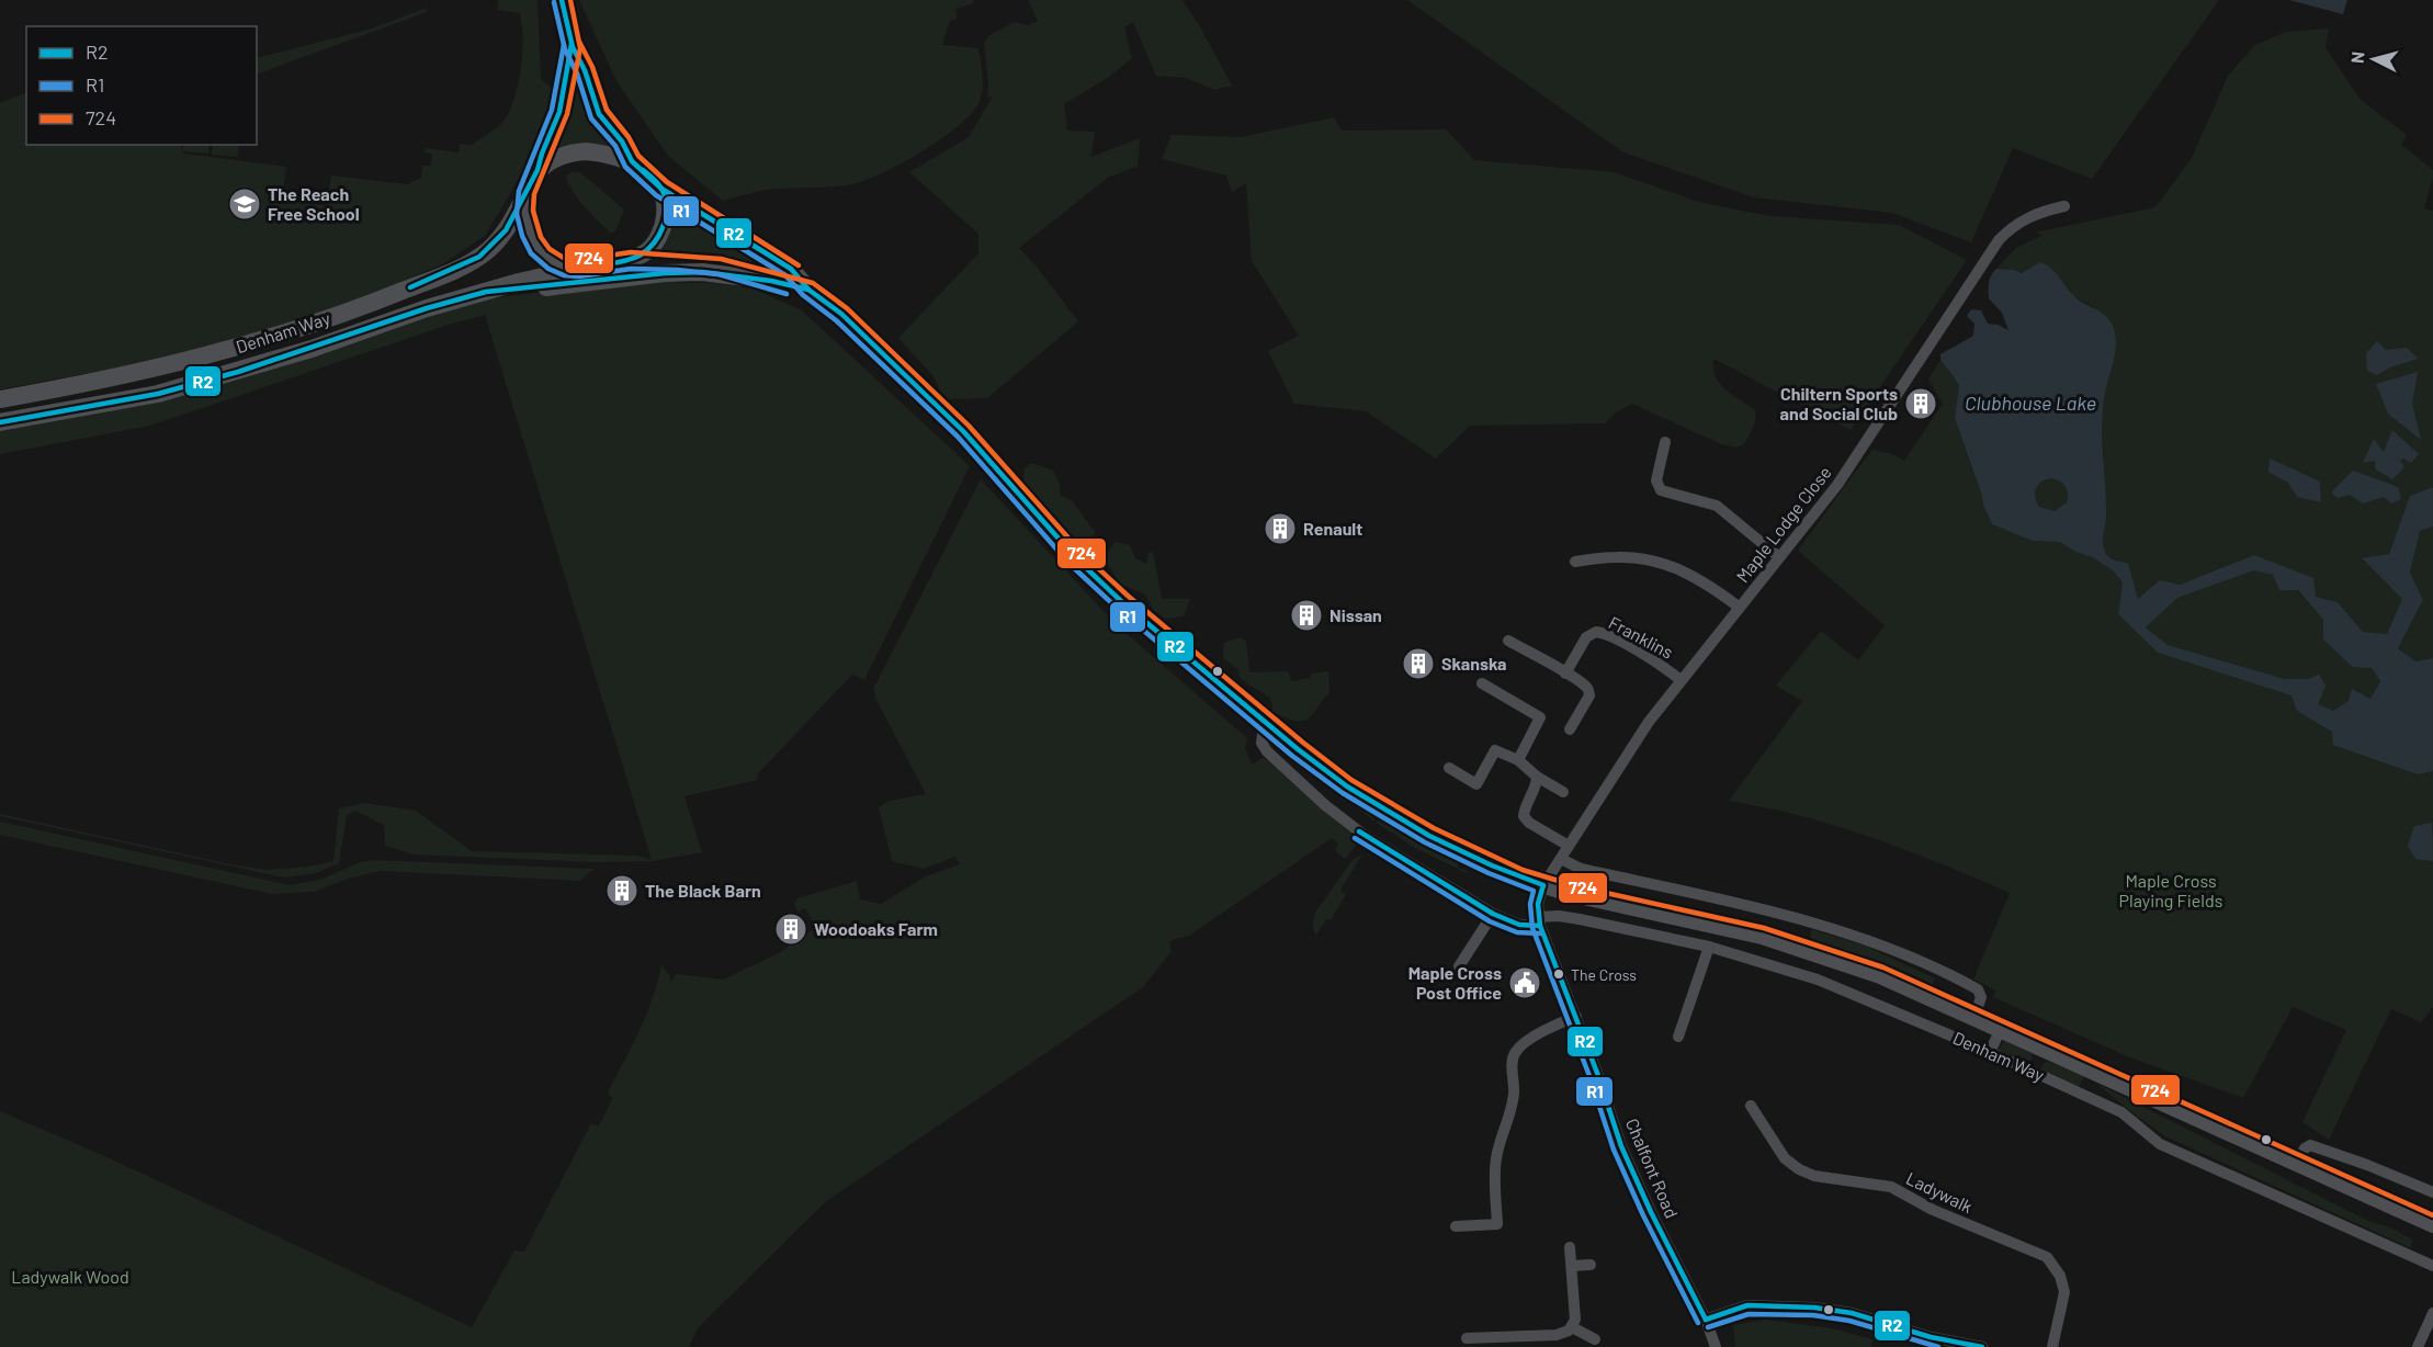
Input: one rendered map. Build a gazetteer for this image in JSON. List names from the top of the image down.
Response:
{
  "streets": {
    "main road": ["Denham Way"],
    "street": [
      "Maple Lodge Close",
      "Franklins",
      "Chalfont Road",
      "Ladywalk"
    ]
  },
  "crossings": [
    ["Denham Way", "Maple Lodge Close"],
    ["Denham Way", "Chalfont Road"],
    ["Maple Lodge Close", "Franklins"]
  ],
  "water": ["Clubhouse Lake"],
  "parks": ["Maple Cross Playing Fields", "Ladywalk Wood"],
  "places": {
    "school or university": ["The Reach Free School"],
    "building": [
      "Chiltern Sports and Social Club",
      "Renault",
      "Nissan",
      "Skanska",
      "The Black Barn",
      "Woodoaks Farm"
    ],
    "other": ["The Cross"],
    "public building": ["Maple Cross Post Office"]
  },
  "lines": ["transit line R2", "transit line 724", "transit line R1"],
  "legend": ["R2", "R1", "724"],
  "north": "left"
}
